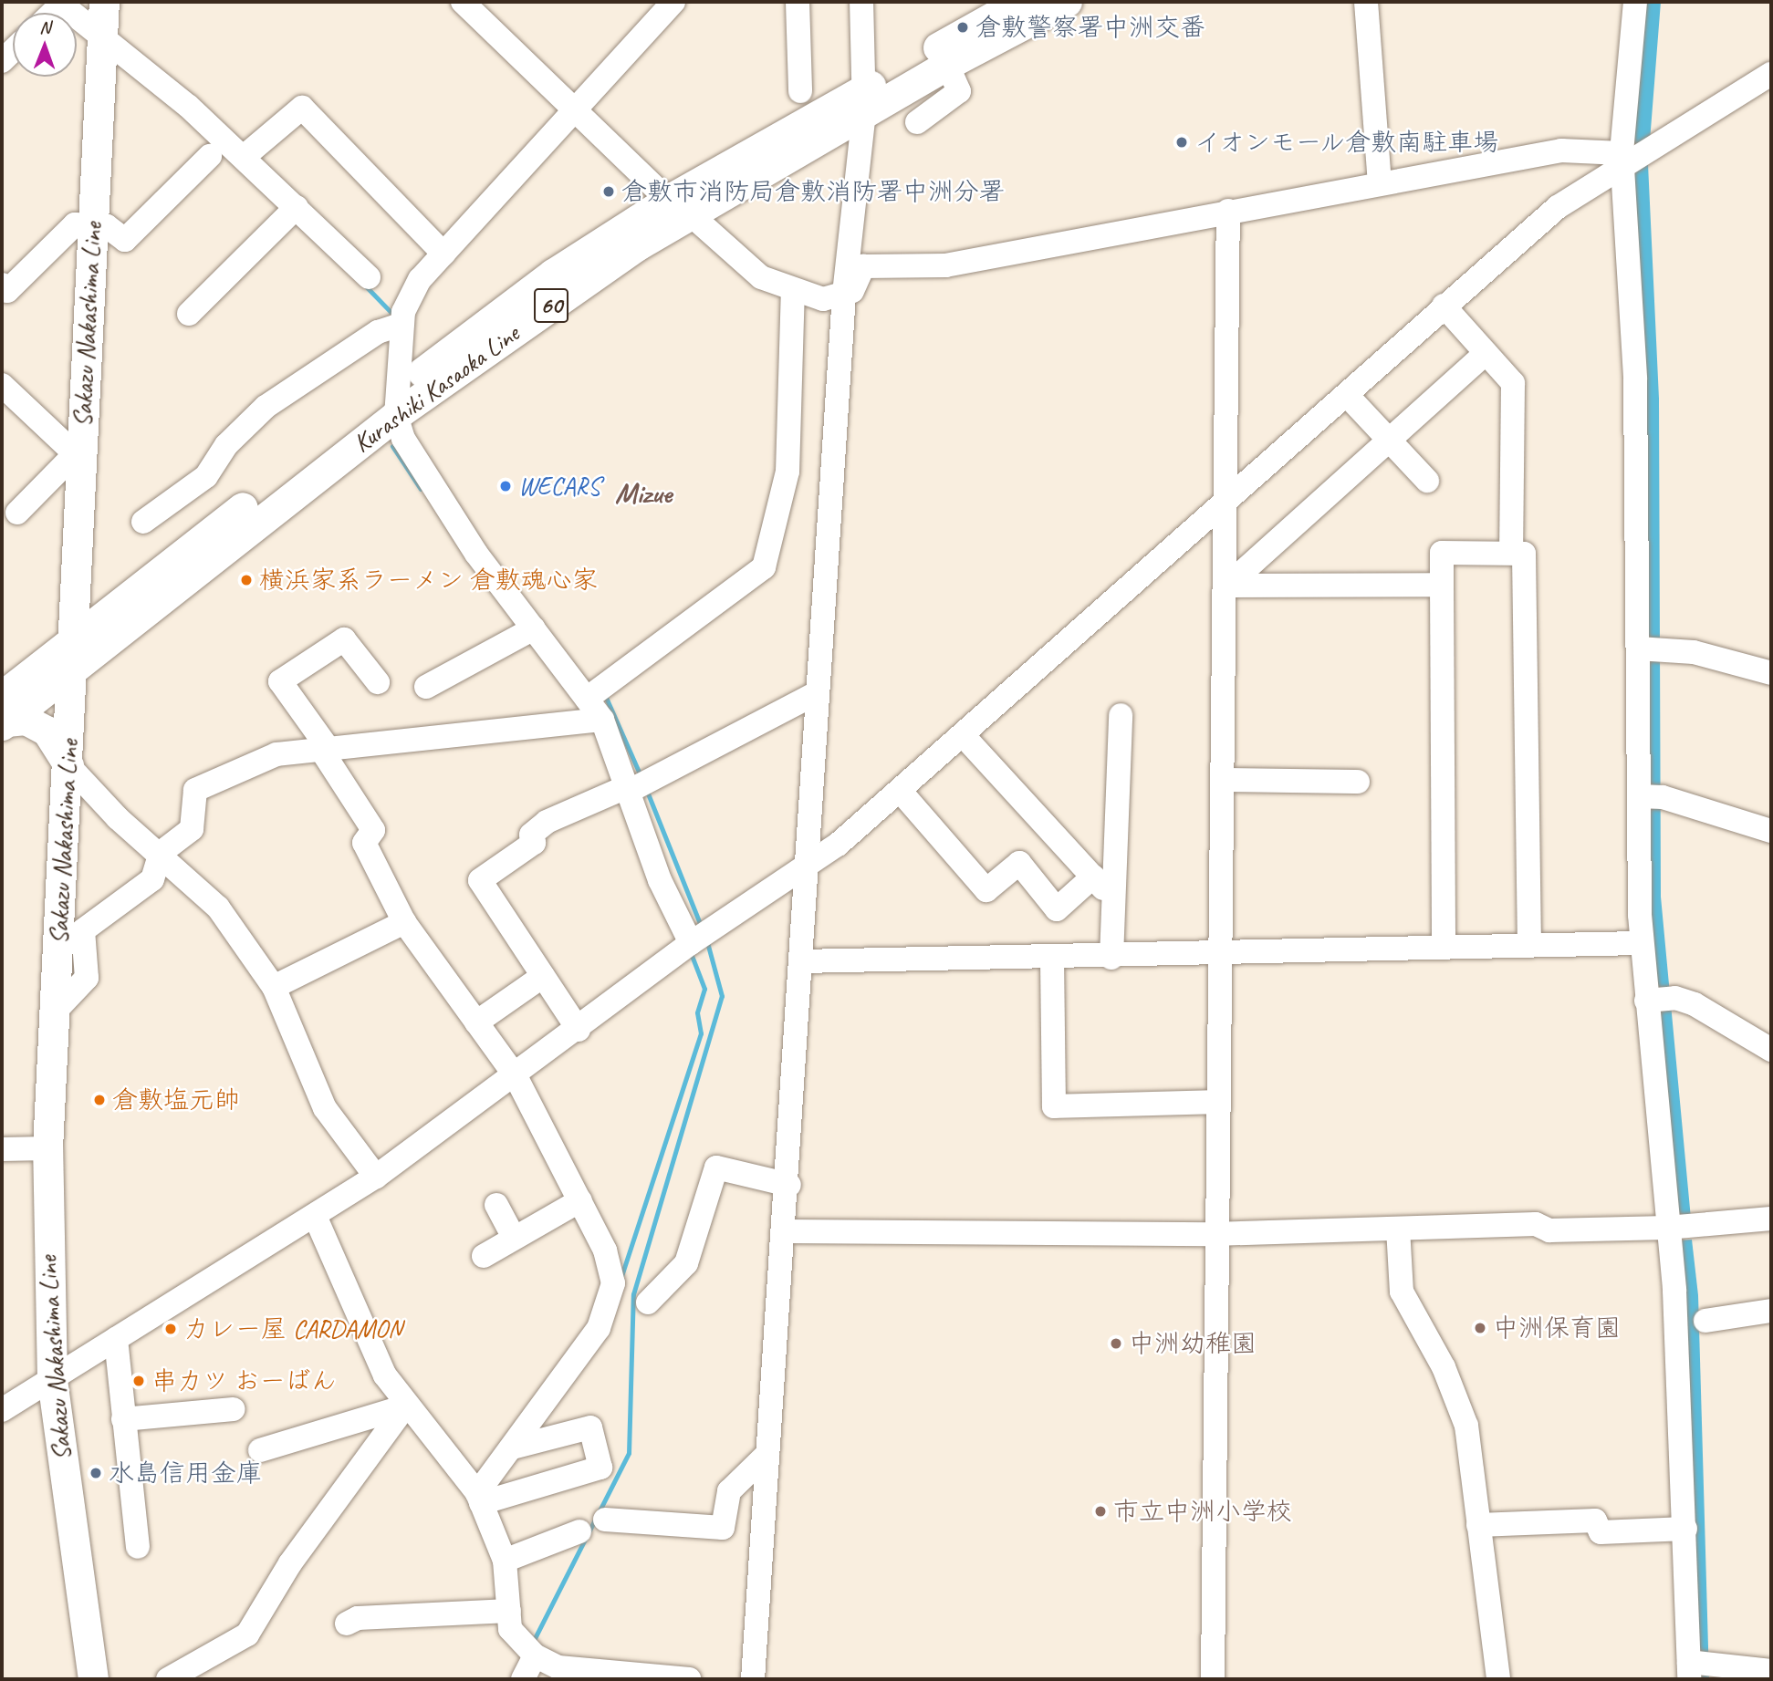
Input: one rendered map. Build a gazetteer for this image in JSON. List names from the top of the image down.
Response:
{
  "streets": {
    "main road": ["60", "Sakazu Nakashima Line", "Kurashiki Kasaoka Line"]
  },
  "crossings": [
    ["Sakazu Nakashima Line", "Kurashiki Kasaoka Line"]
  ],
  "districts": ["Mizue"],
  "places": [
    "倉敷警察署中洲交番",
    "イオンモール倉敷南駐車場",
    "倉敷市消防局倉敷消防署中洲分署",
    "WECARS",
    "横浜家系ラーメン 倉敷魂心家",
    "倉敷塩元帥",
    "中洲保育園",
    "カレー屋 CARDAMON",
    "中洲幼稚園",
    "串カツ おーばん",
    "水島信用金庫",
    "市立中洲小学校"
  ],
  "north": "top"
}
